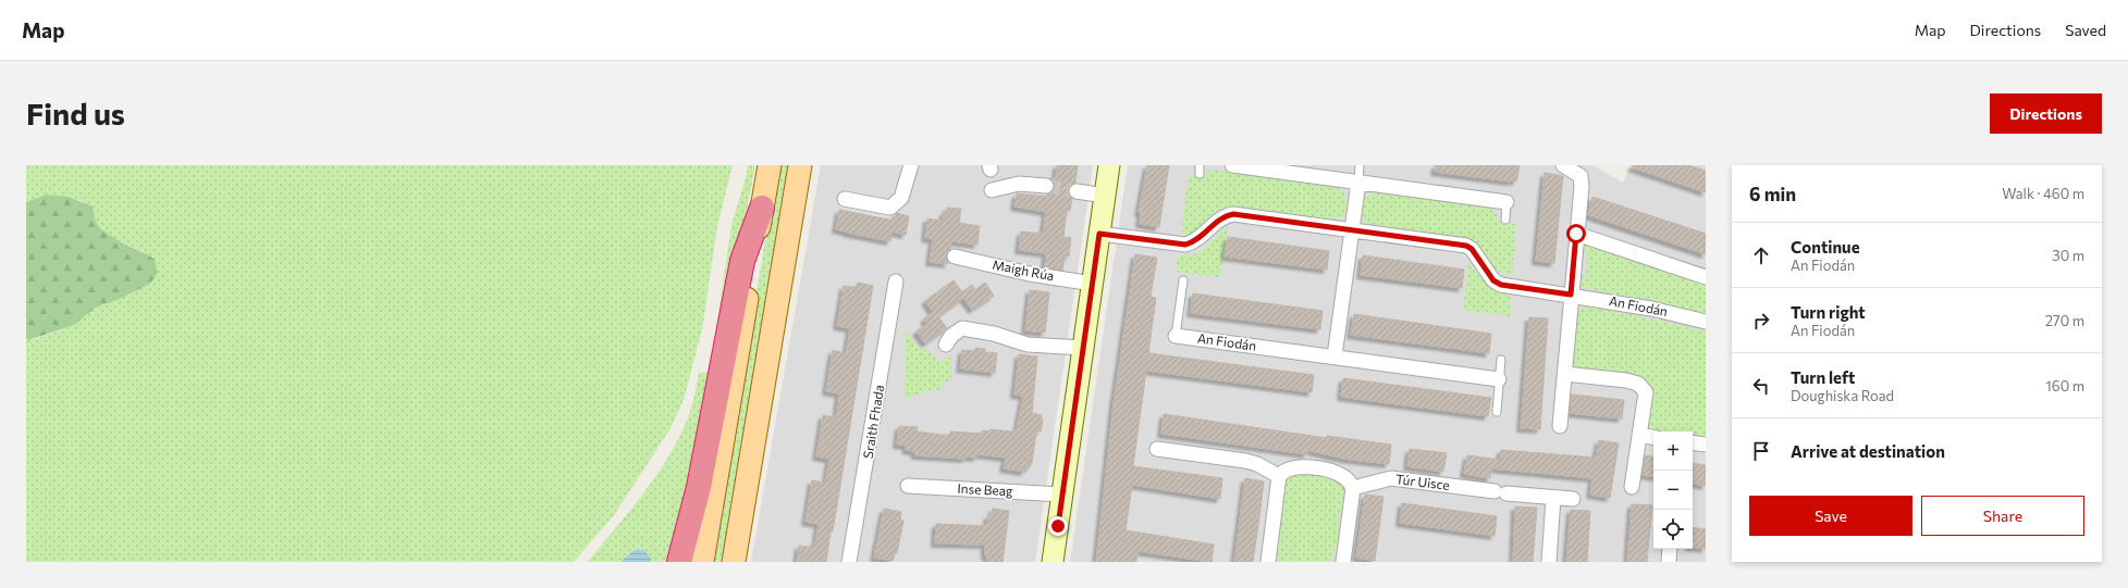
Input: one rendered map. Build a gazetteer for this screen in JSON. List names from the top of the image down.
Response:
{
  "streets": {
    "street": [
      "Maigh Rúa",
      "An Fiodán",
      "Sraith Fhada",
      "Túr Uisce",
      "Inse Beag"
    ]
  },
  "page": {
    "header": "Map",
    "nav": ["Map", "Directions", "Saved"],
    "buttons": [
      "Directions",
      ["Save", "Share"]
    ],
    "title": "Find us",
    "heading": ["6 min", "Walk · 460 m"],
    "list": [
      ["Continue", "An Fiodán", "30 m"],
      ["Turn right", "An Fiodán", "270 m"],
      ["Turn left", "Doughiska Road", "160 m"],
      "Arrive at destination"
    ],
    "map_buttons": ["+", "−"]
  }
}
